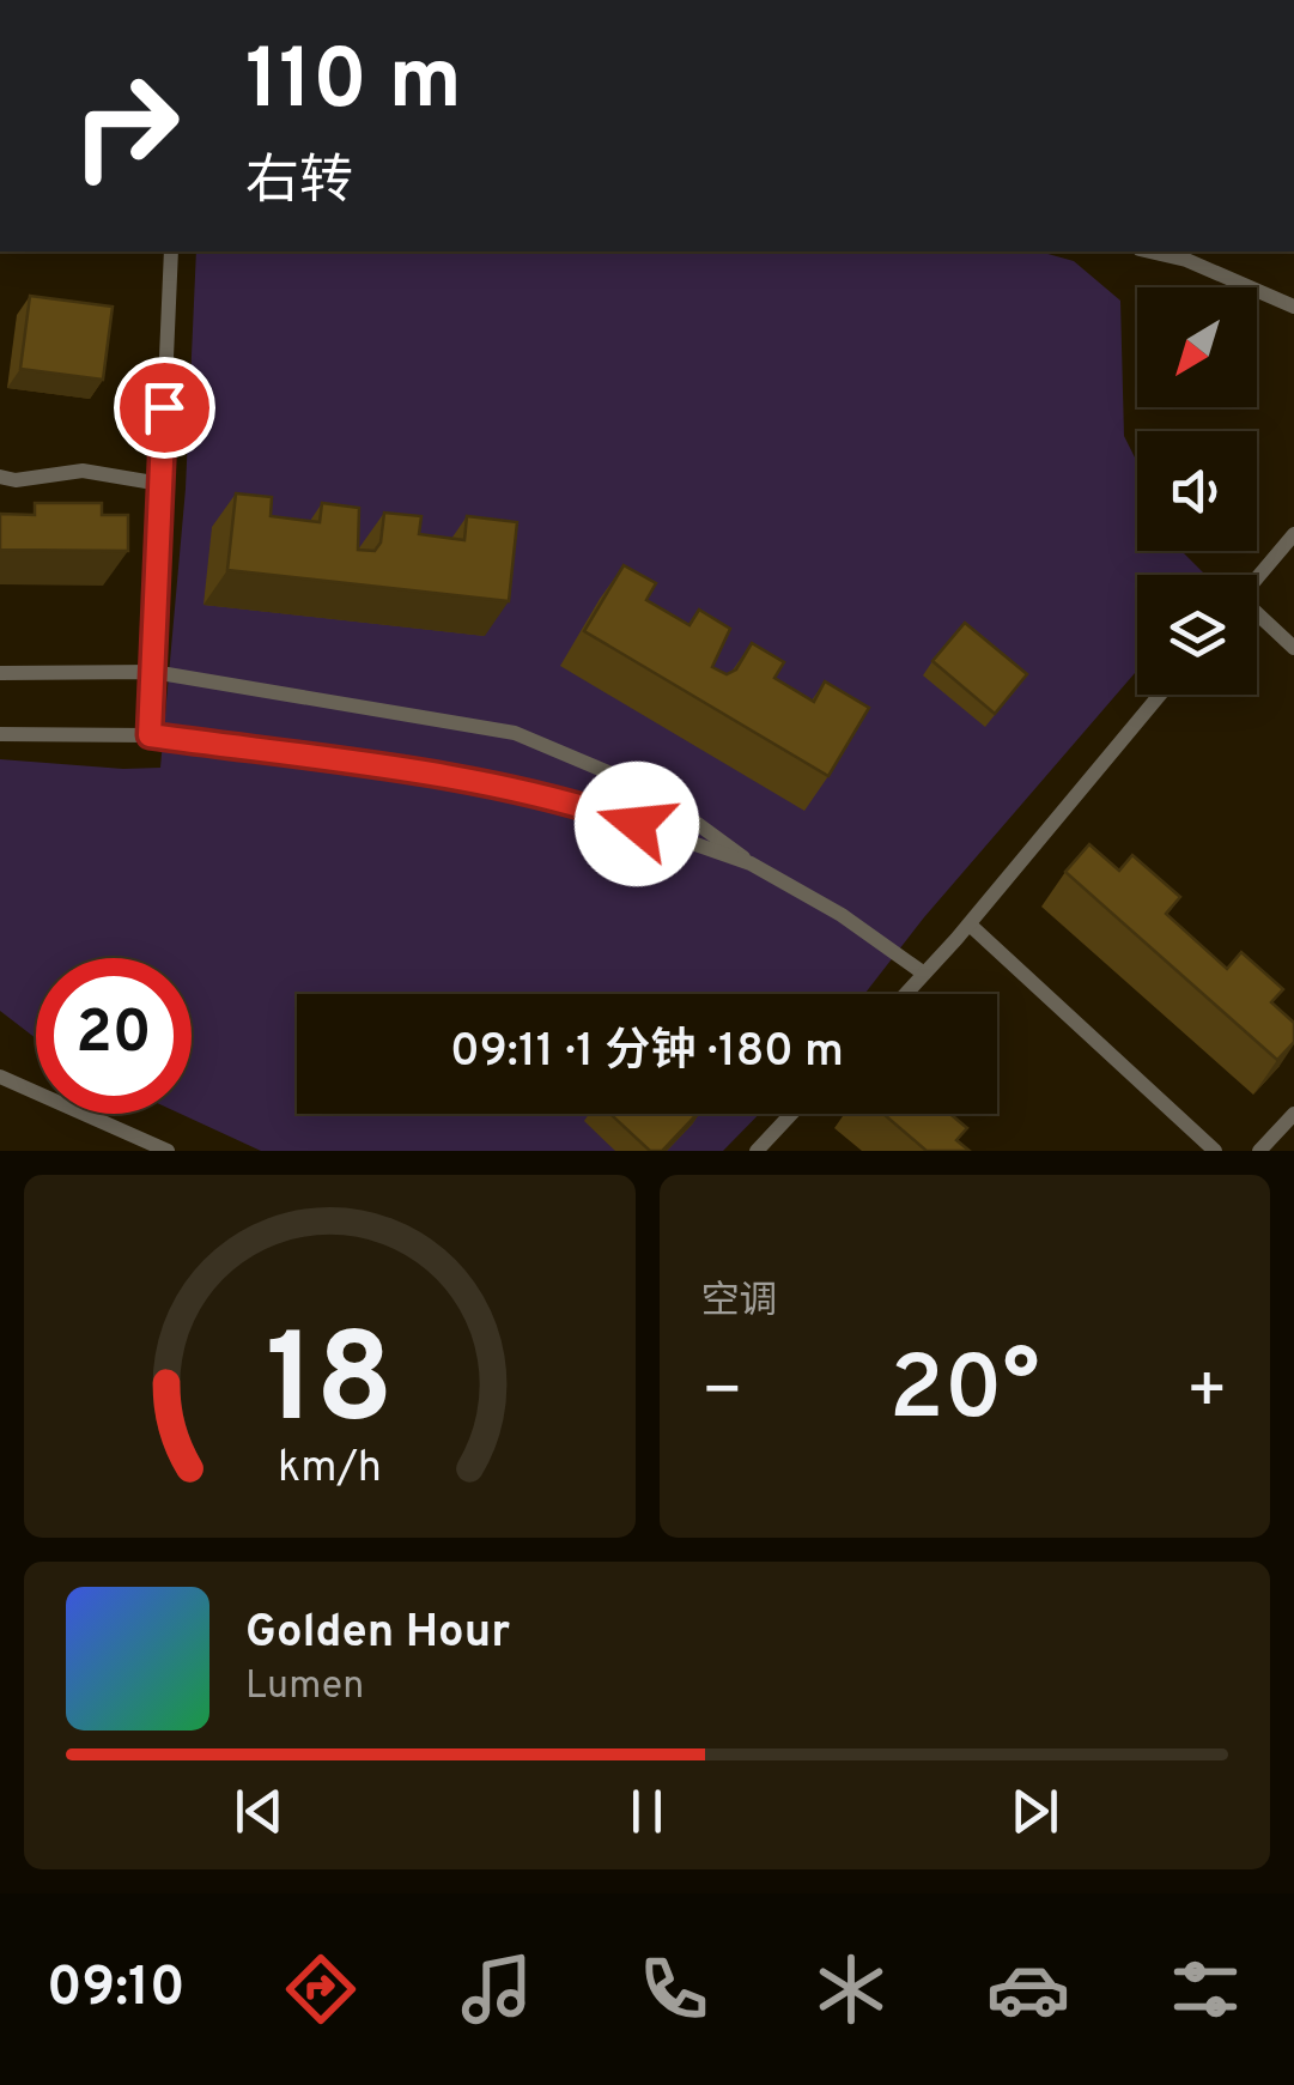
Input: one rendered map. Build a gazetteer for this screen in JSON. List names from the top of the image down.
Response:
{
  "north": "bottom left",
  "page": {
    "turn": ["110 m", "右转"],
    "limit": "20",
    "trip": "09:11 · 1 分钟 · 180 m",
    "tile": "空调",
    "heat": ["−", "20°", "+"],
    "song": ["Golden Hour", "Lumen"],
    "tabs": "09:10",
    "gauge": ["18", "km/h"]
  }
}
